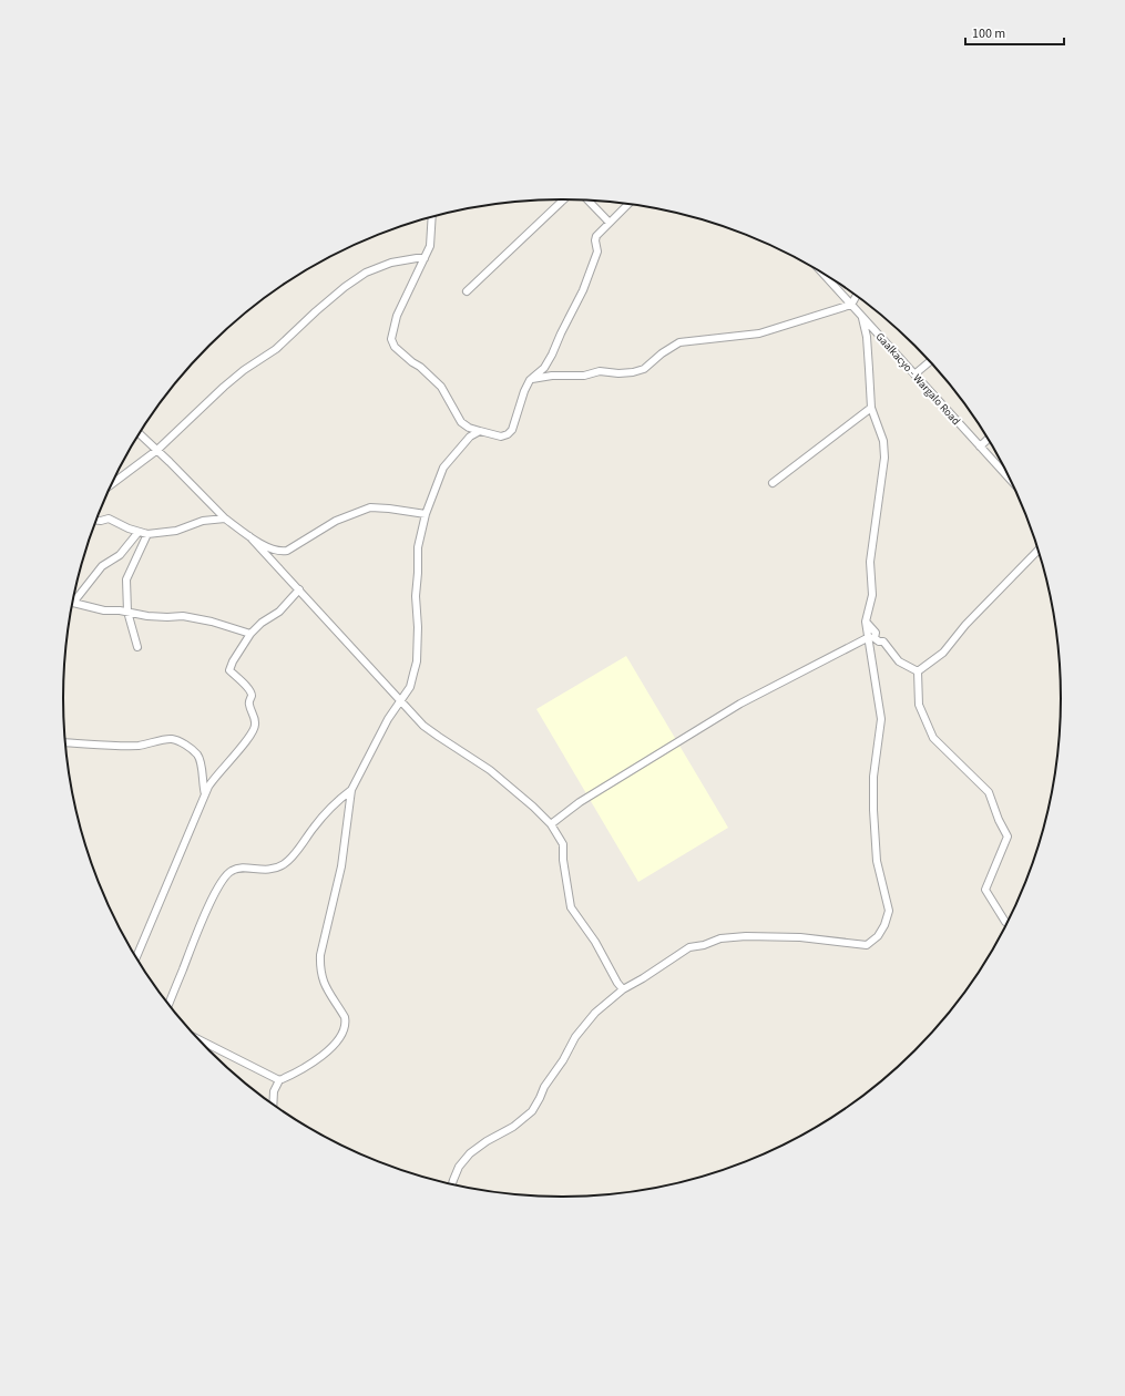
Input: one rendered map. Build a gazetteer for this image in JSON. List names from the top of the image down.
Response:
{
  "streets": {
    "street": ["Gaalkacyo - Wargalo Road"]
  },
  "scale_bar": "100 m"
}
